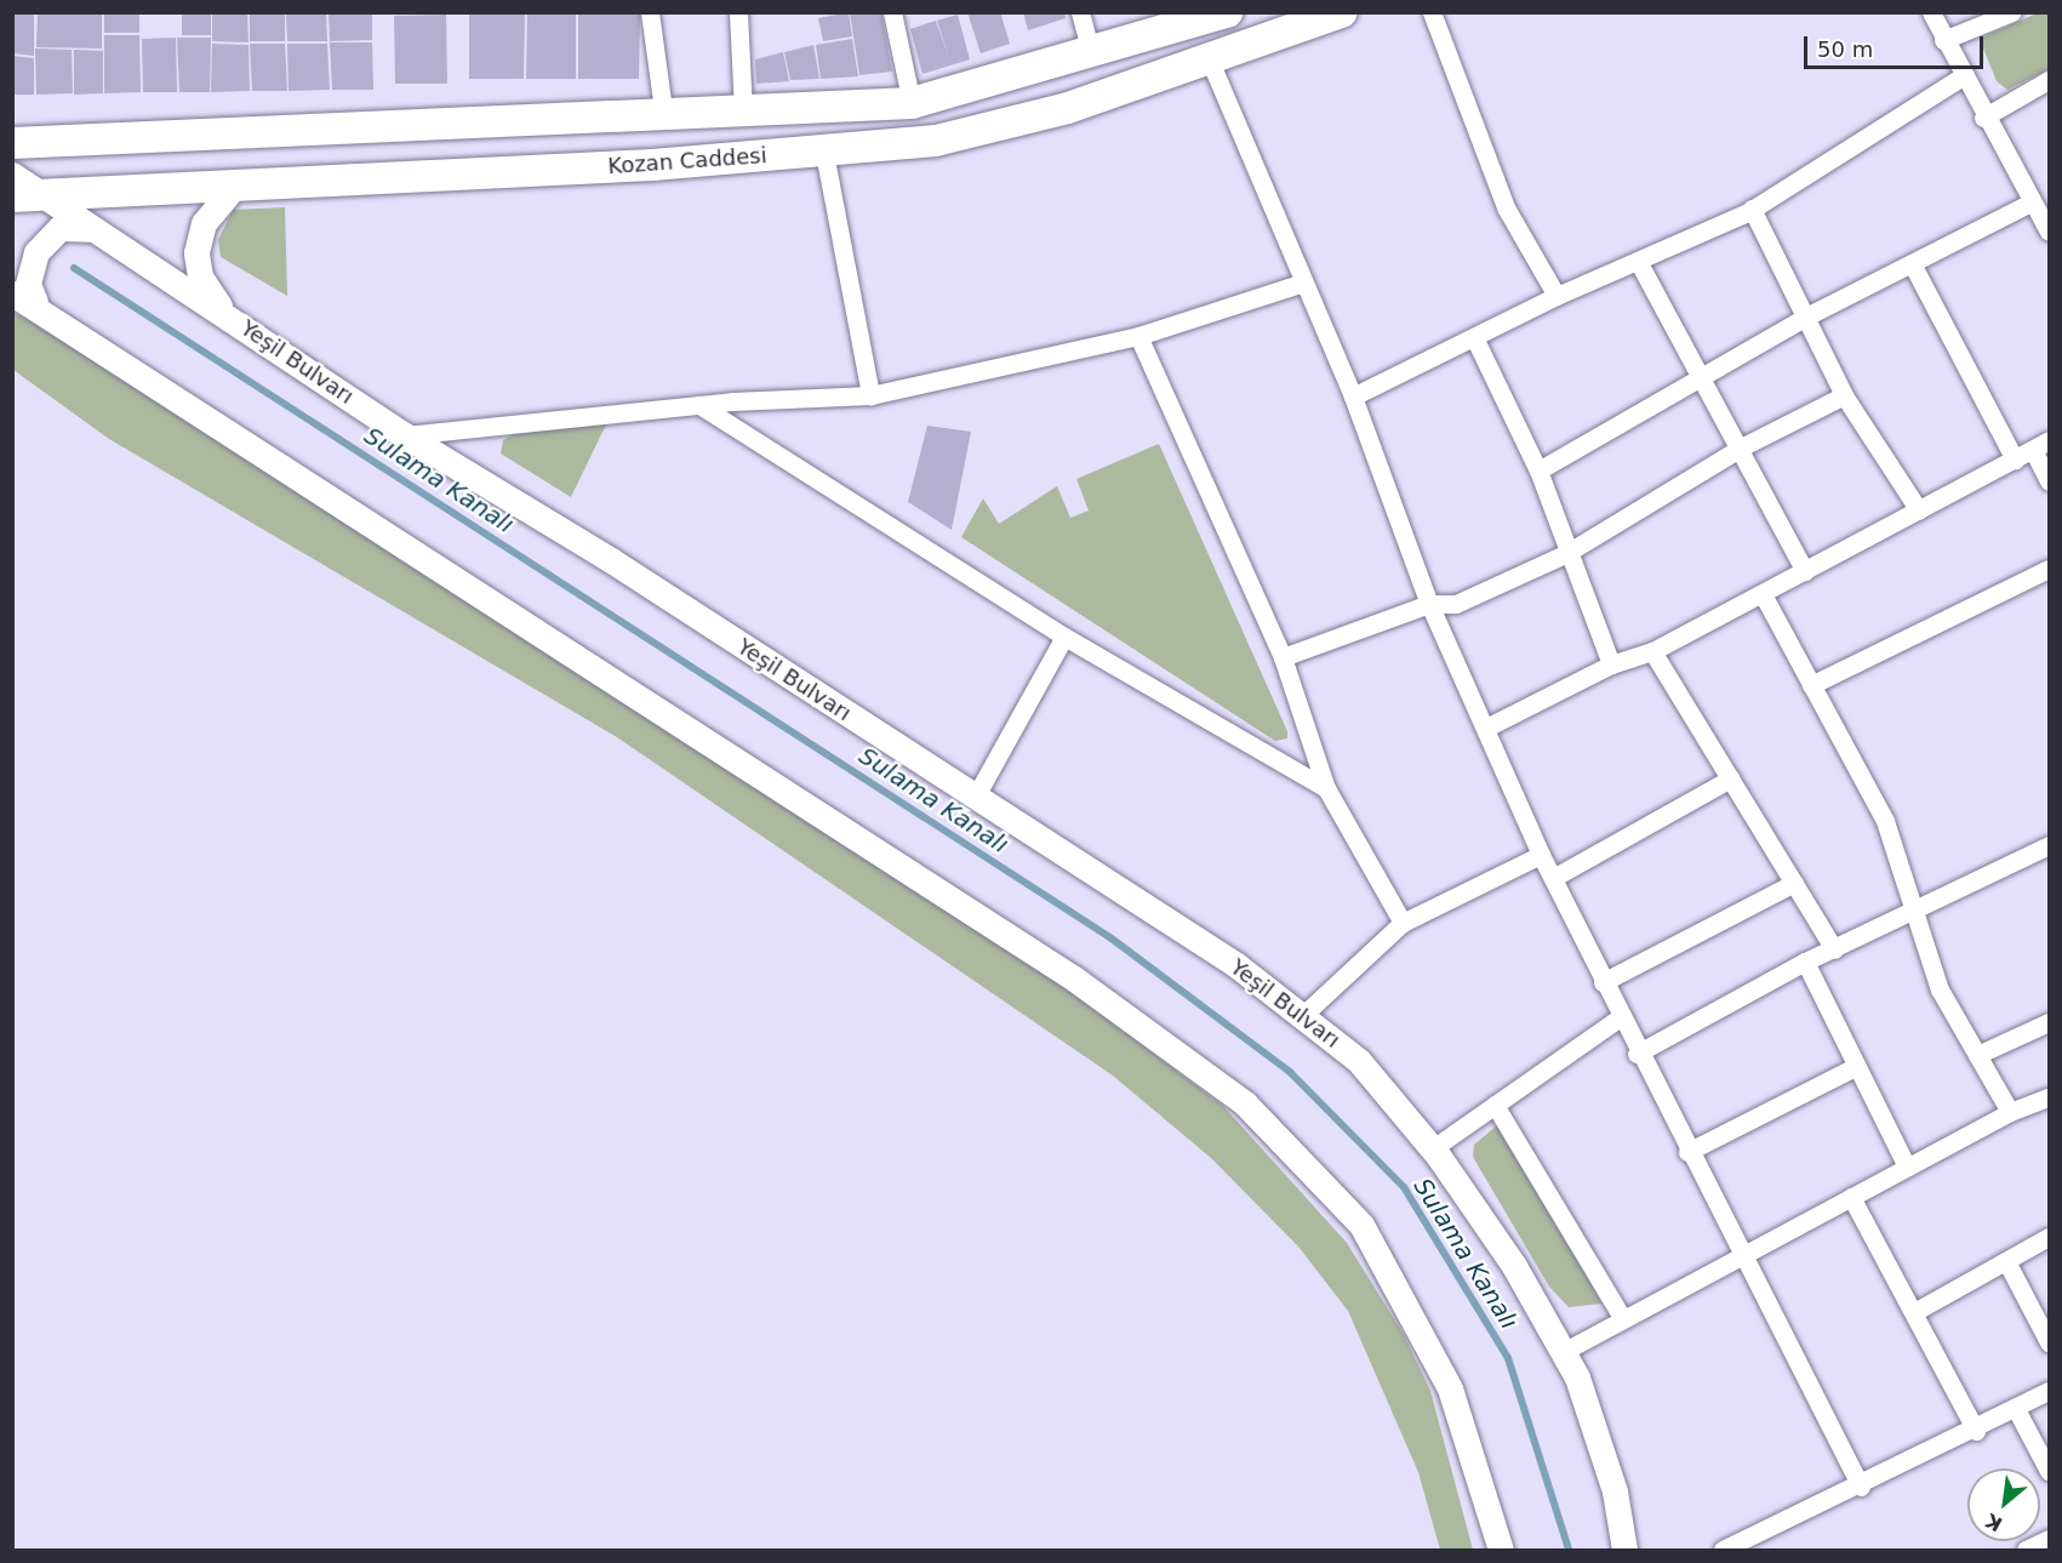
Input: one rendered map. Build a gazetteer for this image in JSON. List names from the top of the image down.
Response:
{
  "streets": {
    "highway": ["Kozan Caddesi"],
    "main road": ["Yeşil Bulvarı"]
  },
  "crossings": [
    ["Kozan Caddesi", "Yeşil Bulvarı"]
  ],
  "water": ["Sulama Kanalı"],
  "scale_bar": "50 m",
  "north": "bottom left"
}
